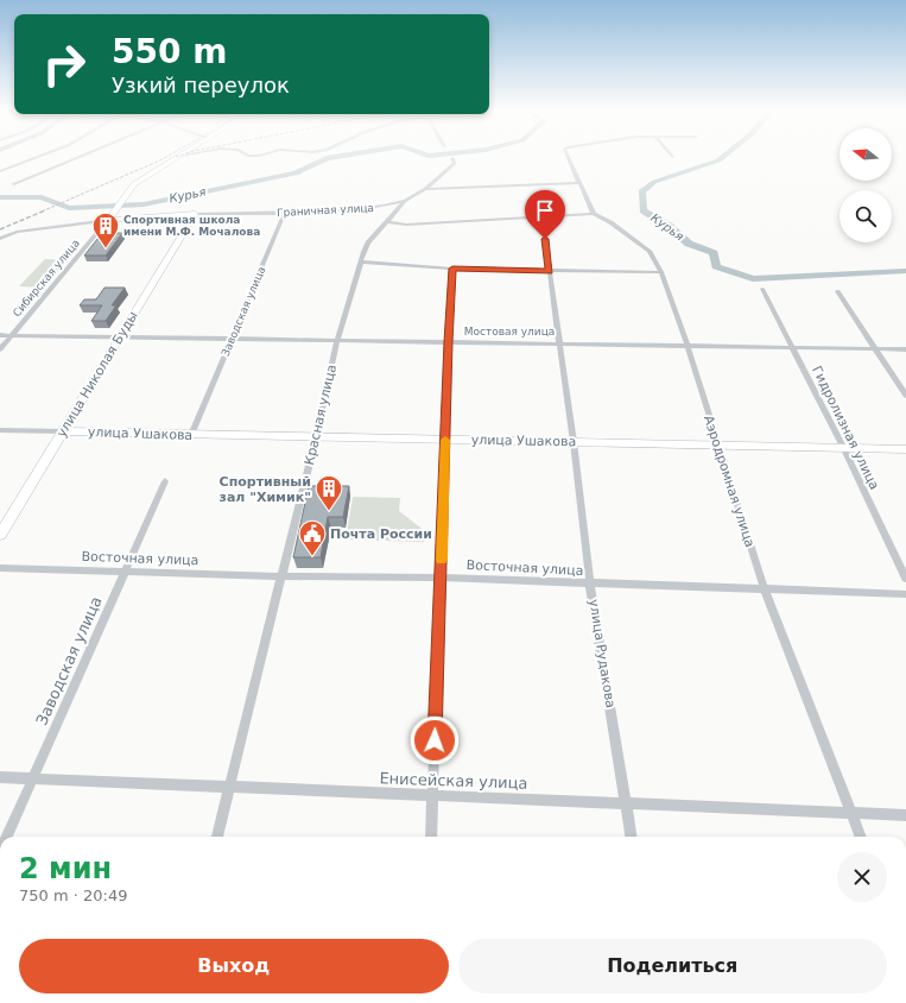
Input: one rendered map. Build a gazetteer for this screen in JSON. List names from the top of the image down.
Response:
{
  "streets": {
    "street": [
      "Граничная улица",
      "Сибирская улица",
      "Заводская улица",
      "Мостовая улица",
      "улица Николая Буды",
      "Красная улица",
      "Гидролизная улица",
      "улица Ушакова",
      "Аэродромная улица",
      "Восточная улица",
      "улица Рудакова",
      "Енисейская улица"
    ]
  },
  "crossings": [
    ["Граничная улица", "Сибирская улица"],
    ["Граничная улица", "Заводская улица"],
    ["Граничная улица", "улица Николая Буды"],
    ["Граничная улица", "Красная улица"],
    ["Граничная улица", "Аэродромная улица"],
    ["Сибирская улица", "Мостовая улица"],
    ["Заводская улица", "Мостовая улица"],
    ["Заводская улица", "улица Ушакова"],
    ["Заводская улица", "Восточная улица"],
    ["Заводская улица", "Енисейская улица"],
    ["Мостовая улица", "улица Николая Буды"],
    ["Мостовая улица", "Красная улица"],
    ["Мостовая улица", "Гидролизная улица"],
    ["Мостовая улица", "Аэродромная улица"],
    ["Мостовая улица", "улица Рудакова"],
    ["улица Николая Буды", "улица Ушакова"],
    ["Красная улица", "улица Ушакова"],
    ["Красная улица", "Восточная улица"],
    ["Красная улица", "Енисейская улица"],
    ["Гидролизная улица", "улица Ушакова"],
    ["улица Ушакова", "Аэродромная улица"],
    ["улица Ушакова", "улица Рудакова"],
    ["Аэродромная улица", "Восточная улица"],
    ["Аэродромная улица", "Енисейская улица"],
    ["Восточная улица", "улица Рудакова"],
    ["улица Рудакова", "Енисейская улица"]
  ],
  "water": ["Курья"],
  "places": {
    "building": ["Спортивная школа имени М.Ф. Мочалова", "Спортивный зал \"Химик\""],
    "public building": ["Почта России"]
  },
  "north": "left",
  "page": {
    "turn": ["550 m", "Узкий переулок"],
    "heading": ["2 мин", "750 m · 20:49"],
    "buttons": ["Выход", "Поделиться"]
  }
}
